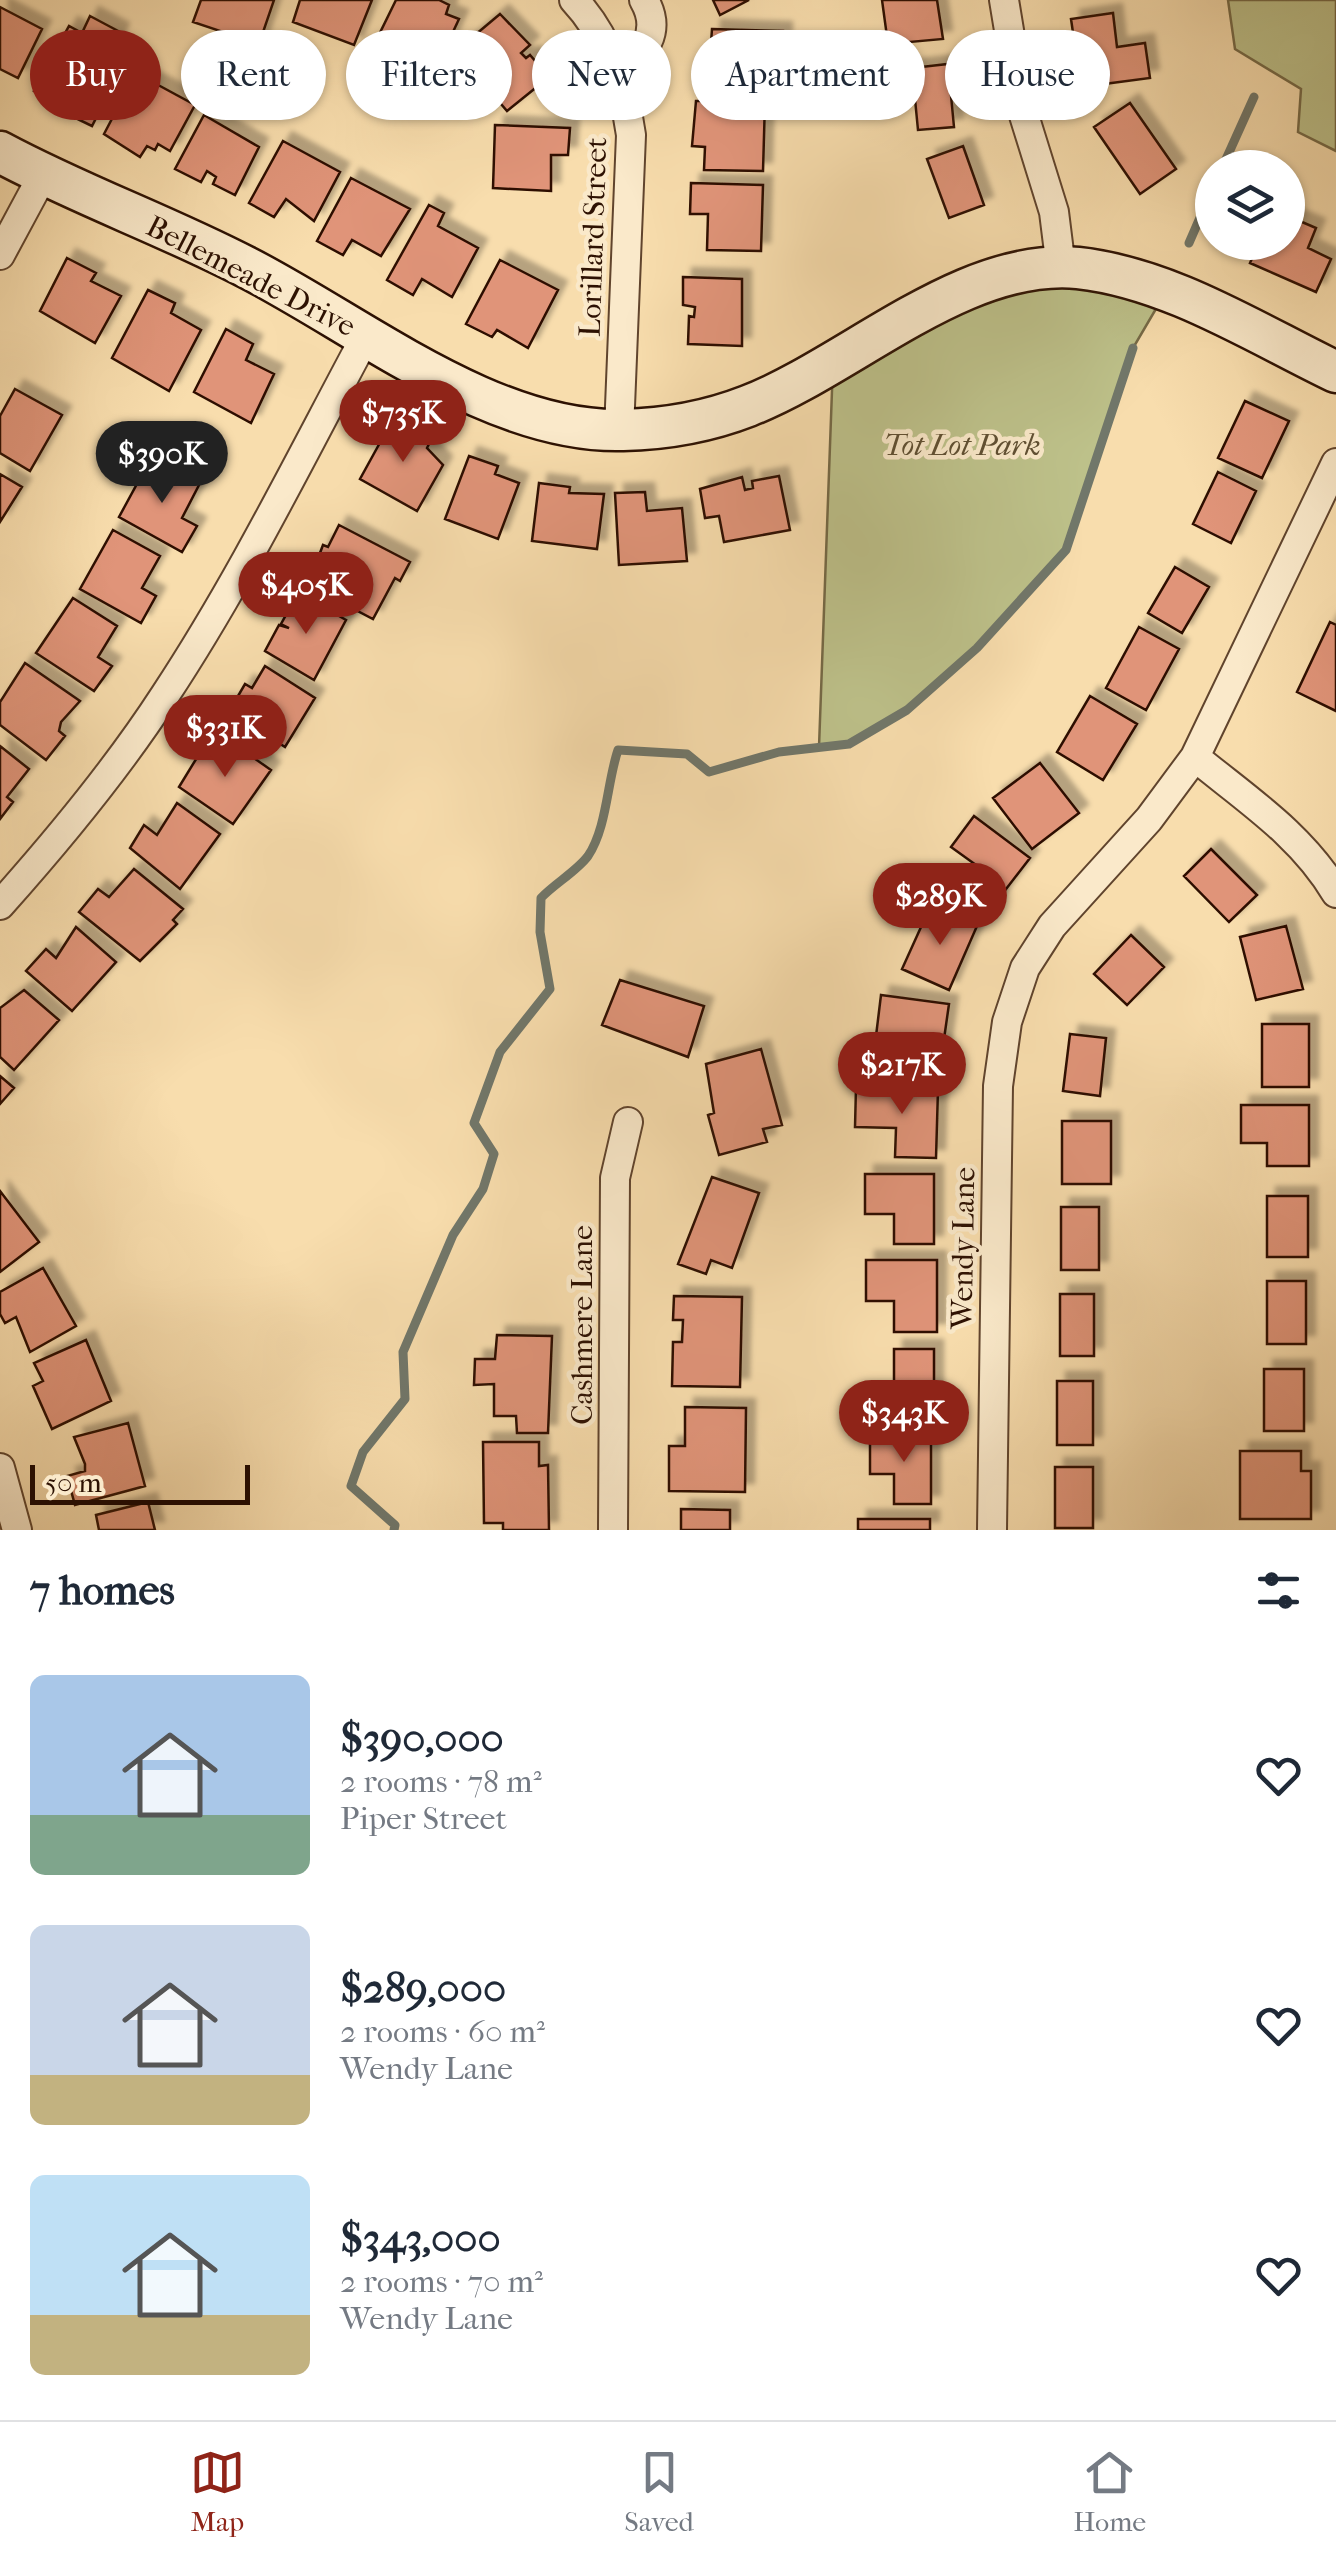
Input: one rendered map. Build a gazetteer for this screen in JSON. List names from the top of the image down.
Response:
{
  "streets": {
    "street": [
      "Lorillard Street",
      "Bellemeade Drive",
      "Wendy Lane",
      "Cashmere Lane"
    ]
  },
  "crossings": [
    ["Lorillard Street", "Bellemeade Drive"]
  ],
  "parks": ["Tot Lot Park"],
  "scale_bar": "50 m",
  "page": {
    "chip": [
      "Buy",
      "Rent",
      "Filters",
      "New",
      "Apartment",
      "House"
    ],
    "price": [
      "$735K",
      "$390K",
      "$405K",
      "$331K",
      "$289K",
      "$217K",
      "$343K"
    ],
    "scale": "50 m",
    "heading": "7 homes",
    "list": [
      {
        "name": "$390,000",
        "note": "2 rooms · 78 m² · Piper Street"
      },
      {
        "name": "$289,000",
        "note": "2 rooms · 60 m² · Wendy Lane"
      },
      {
        "name": "$343,000",
        "note": "2 rooms · 70 m² · Wendy Lane"
      }
    ],
    "tabs": ["Map", "Saved", "Home"]
  }
}
